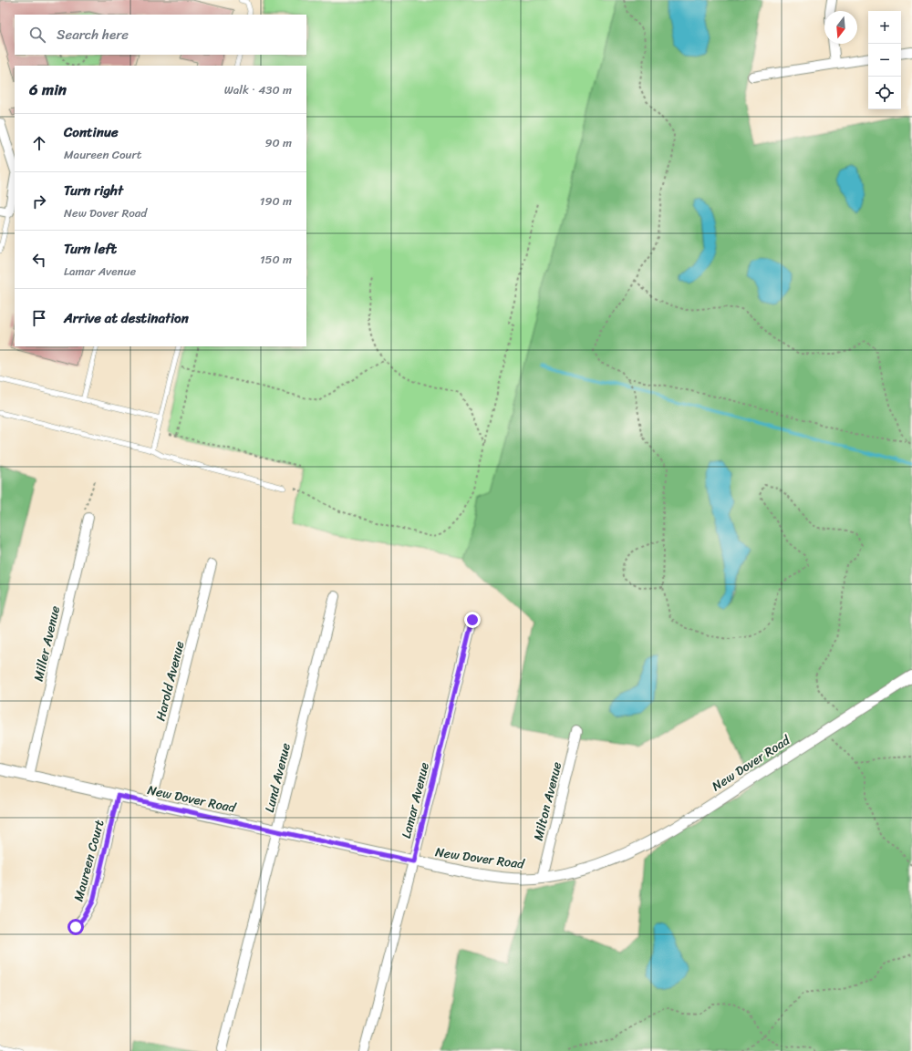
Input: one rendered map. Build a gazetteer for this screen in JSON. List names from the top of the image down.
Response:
{
  "streets": {
    "street": [
      "Miller Avenue",
      "Harold Avenue",
      "New Dover Road",
      "Lund Avenue",
      "Lamar Avenue",
      "Milton Avenue",
      "Maureen Court"
    ]
  },
  "crossings": [
    ["Miller Avenue", "New Dover Road"],
    ["Harold Avenue", "New Dover Road"],
    ["New Dover Road", "Lund Avenue"],
    ["New Dover Road", "Lamar Avenue"],
    ["New Dover Road", "Milton Avenue"],
    ["New Dover Road", "Maureen Court"]
  ],
  "north": "bottom",
  "page": {
    "map_buttons": ["+", "−"],
    "search": "Search here",
    "heading": ["6 min", "Walk · 430 m"],
    "list": [
      ["Continue", "Maureen Court", "90 m"],
      ["Turn right", "New Dover Road", "190 m"],
      ["Turn left", "Lamar Avenue", "150 m"],
      "Arrive at destination"
    ]
  }
}
